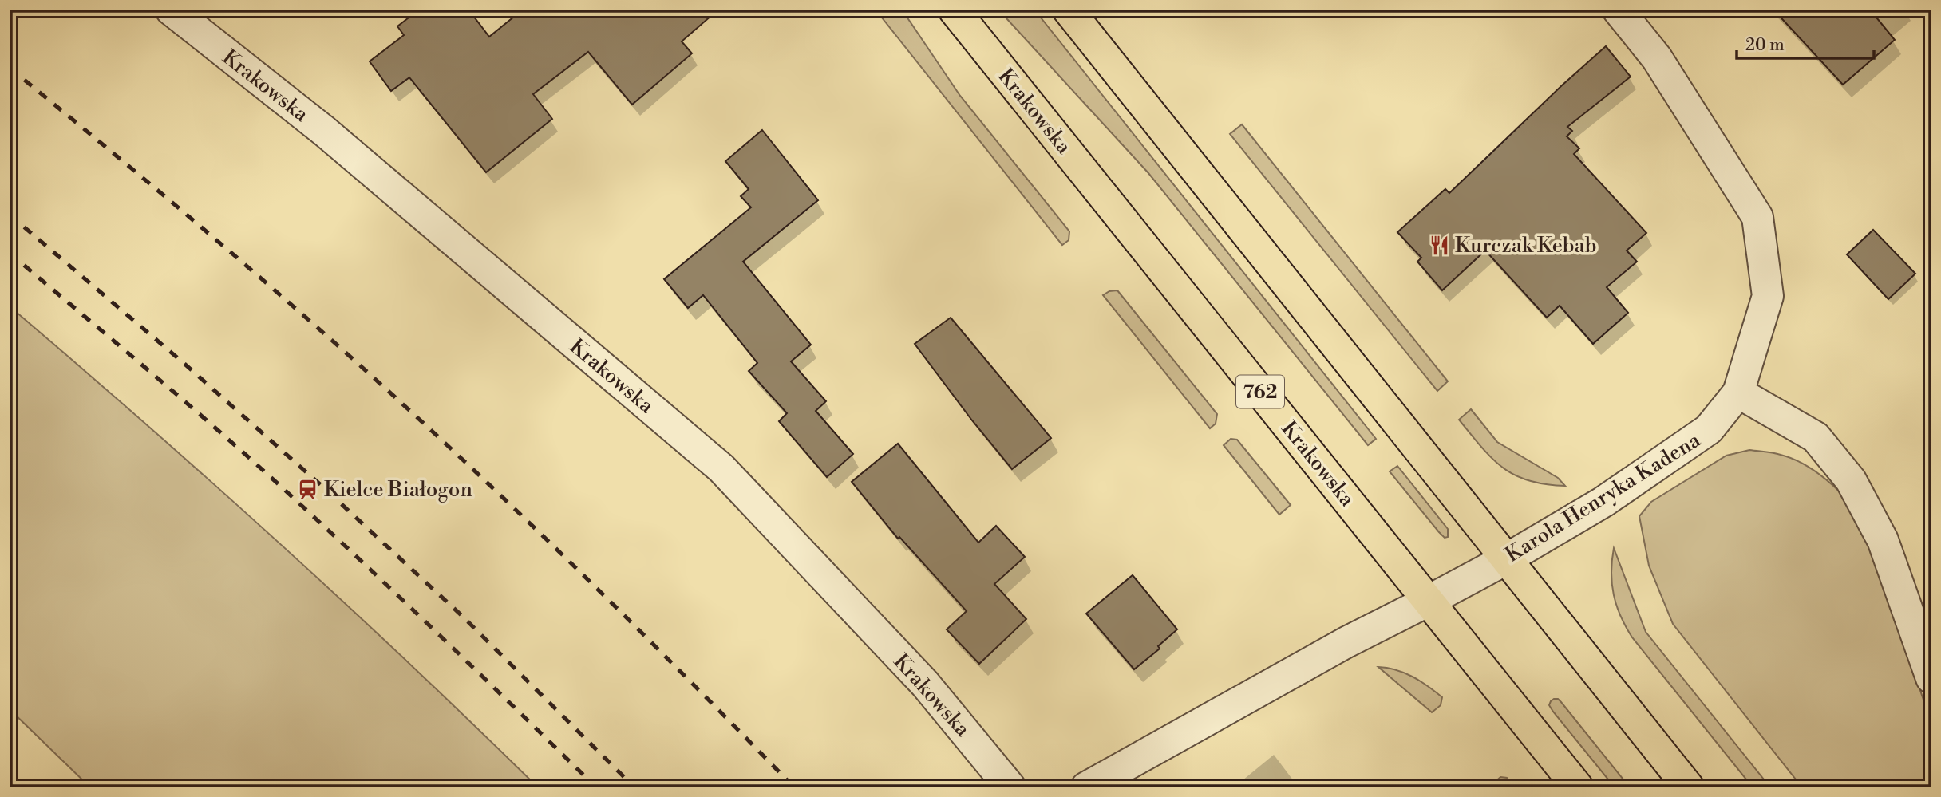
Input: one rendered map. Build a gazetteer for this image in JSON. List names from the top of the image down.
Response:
{
  "streets": {
    "main road": ["Krakowska", "762"],
    "street": ["Karola Henryka Kadena"]
  },
  "crossings": [
    ["Krakowska", "Karola Henryka Kadena"]
  ],
  "places": {
    "restaurant": ["Kurczak Kebab"],
    "station": ["Kielce Białogon"]
  },
  "scale_bar": "20 m"
}
